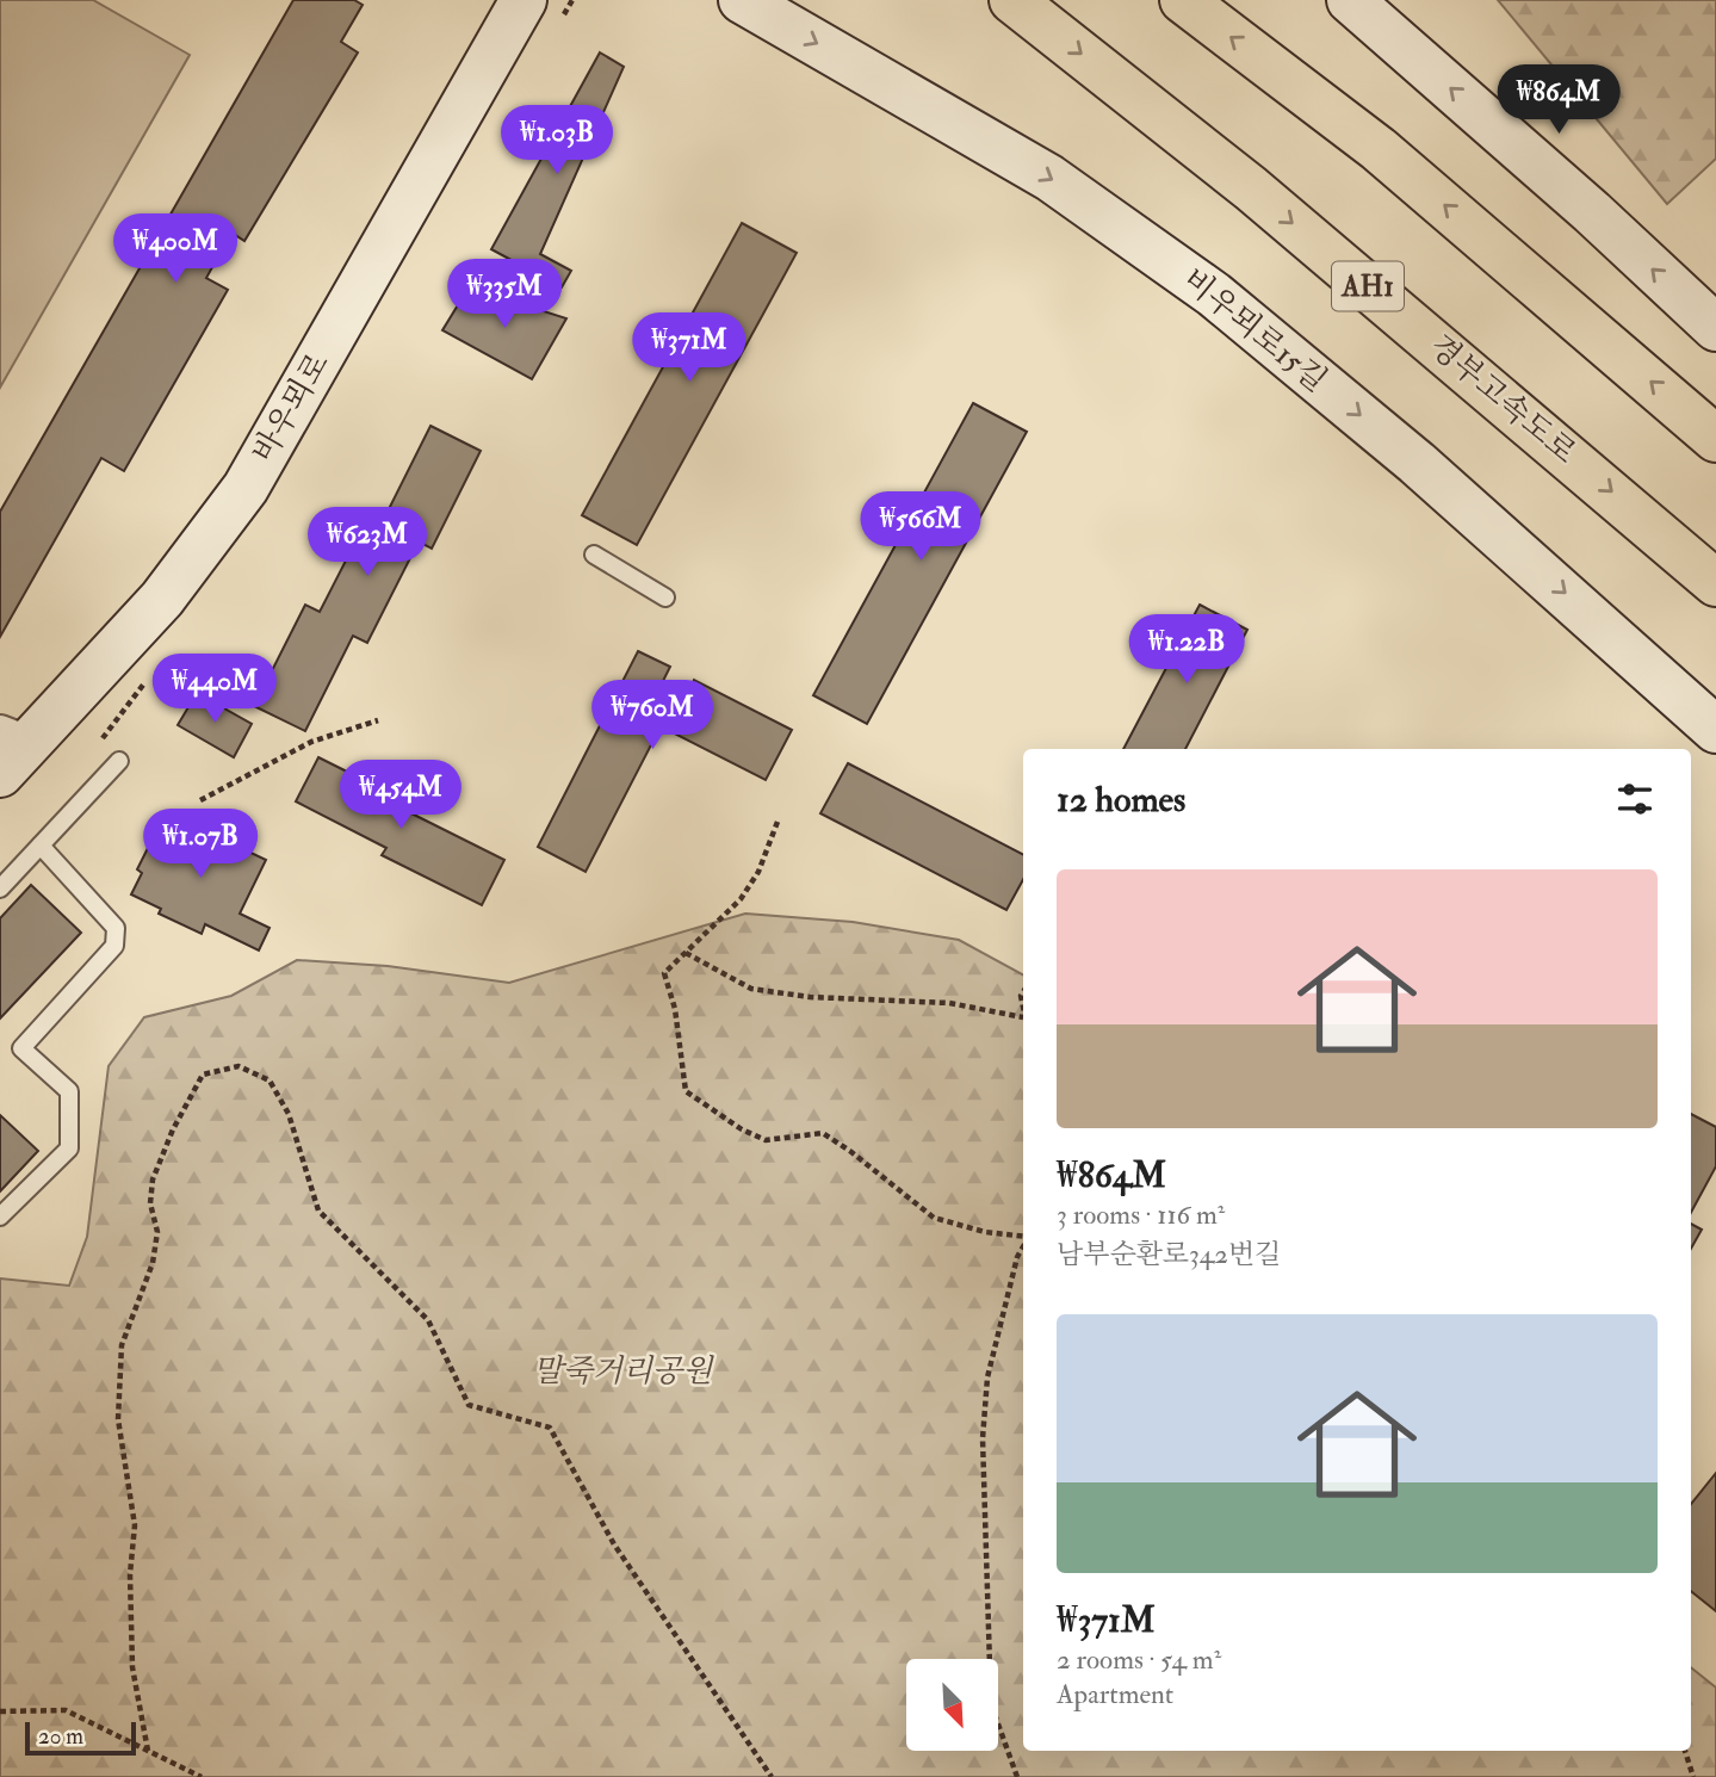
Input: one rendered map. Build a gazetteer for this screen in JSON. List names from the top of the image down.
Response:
{
  "streets": {
    "highway": ["AH1", "경부고속도로"],
    "street": ["비우뫼로15길", "바우뫼로"]
  },
  "parks": ["말죽거리공원"],
  "scale_bar": "20 m",
  "north": "bottom right",
  "page": {
    "price": [
      "₩864M",
      "₩1.03B",
      "₩400M",
      "₩335M",
      "₩371M",
      "₩566M",
      "₩623M",
      "₩1.22B",
      "₩440M",
      "₩760M",
      "₩454M",
      "₩1.07B"
    ],
    "heading": "12 homes",
    "list": [
      {
        "name": "₩864M",
        "note": "3 rooms · 116 m² · 남부순환로342번길"
      },
      {
        "name": "₩371M",
        "note": "2 rooms · 54 m² · Apartment"
      }
    ],
    "scale": "20 m"
  }
}
